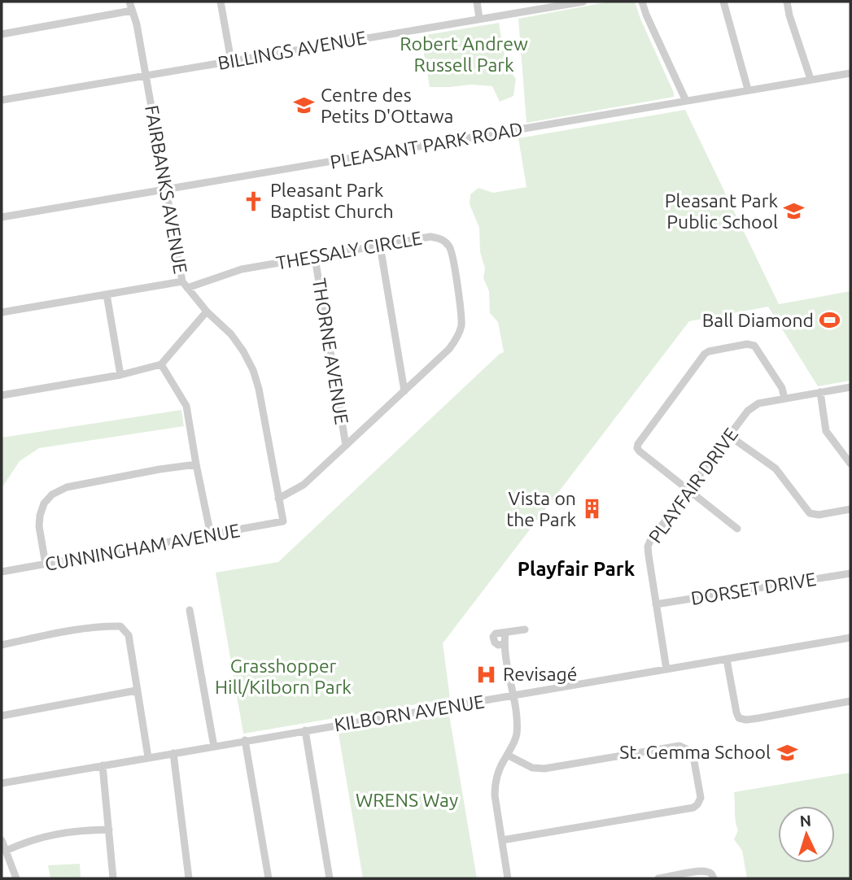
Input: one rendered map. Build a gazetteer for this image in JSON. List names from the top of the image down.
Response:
{
  "streets": {
    "street": [
      "BILLINGS AVENUE",
      "PLEASANT PARK ROAD",
      "FAIRBANKS AVENUE",
      "THESSALY CIRCLE",
      "THORNE AVENUE",
      "PLAYFAIR DRIVE",
      "CUNNINGHAM AVENUE",
      "DORSET DRIVE",
      "KILBORN AVENUE"
    ]
  },
  "crossings": [
    ["BILLINGS AVENUE", "FAIRBANKS AVENUE"],
    ["PLEASANT PARK ROAD", "FAIRBANKS AVENUE"],
    ["FAIRBANKS AVENUE", "THESSALY CIRCLE"],
    ["FAIRBANKS AVENUE", "CUNNINGHAM AVENUE"],
    ["THESSALY CIRCLE", "THORNE AVENUE"],
    ["PLAYFAIR DRIVE", "DORSET DRIVE"],
    ["PLAYFAIR DRIVE", "KILBORN AVENUE"]
  ],
  "districts": ["Playfair Park"],
  "parks": ["Robert Andrew Russell Park", "Grasshopper Hill/Kilborn Park", "WRENS Way"],
  "places": {
    "school or university": ["Centre des Petits D'Ottawa", "Pleasant Park Public School", "St. Gemma School"],
    "church": ["Pleasant Park Baptist Church"],
    "sports": ["Ball Diamond"],
    "building": ["Vista on the Park"],
    "hospital": ["Revisagé"]
  },
  "north": "top"
}
